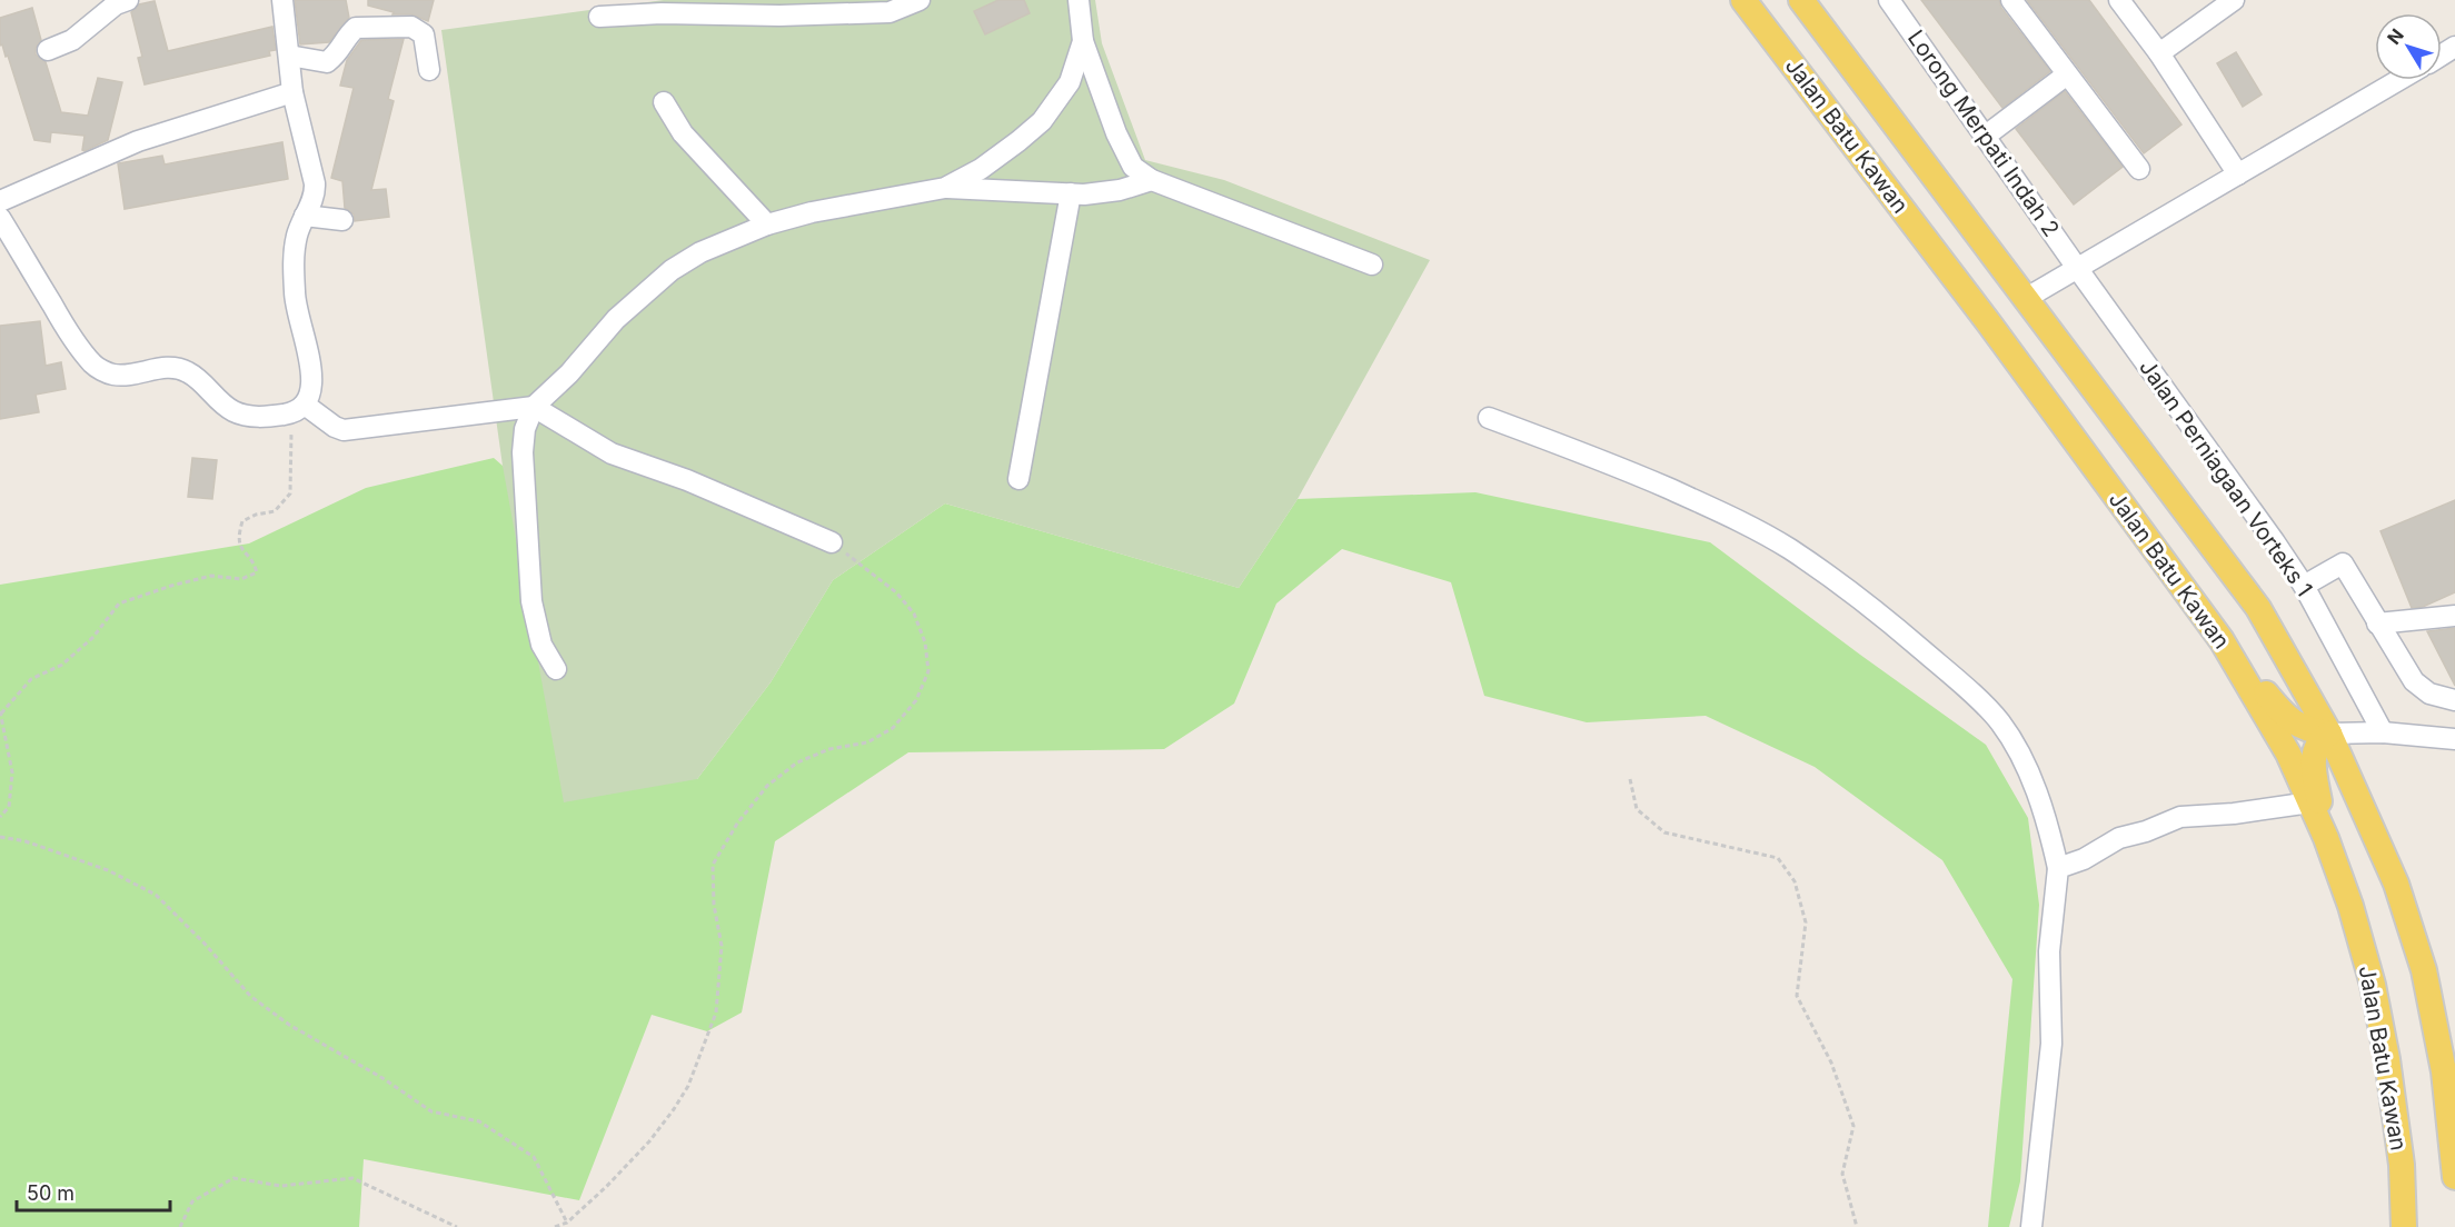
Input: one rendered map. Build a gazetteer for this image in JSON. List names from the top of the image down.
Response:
{
  "streets": {
    "main road": ["Jalan Batu Kawan"],
    "street": ["Lorong Merpati Indah 2", "Jalan Perniagaan Vorteks 1"]
  },
  "crossings": [
    ["Lorong Merpati Indah 2", "Jalan Perniagaan Vorteks 1"]
  ],
  "scale_bar": "50 m",
  "north": "top left"
}
